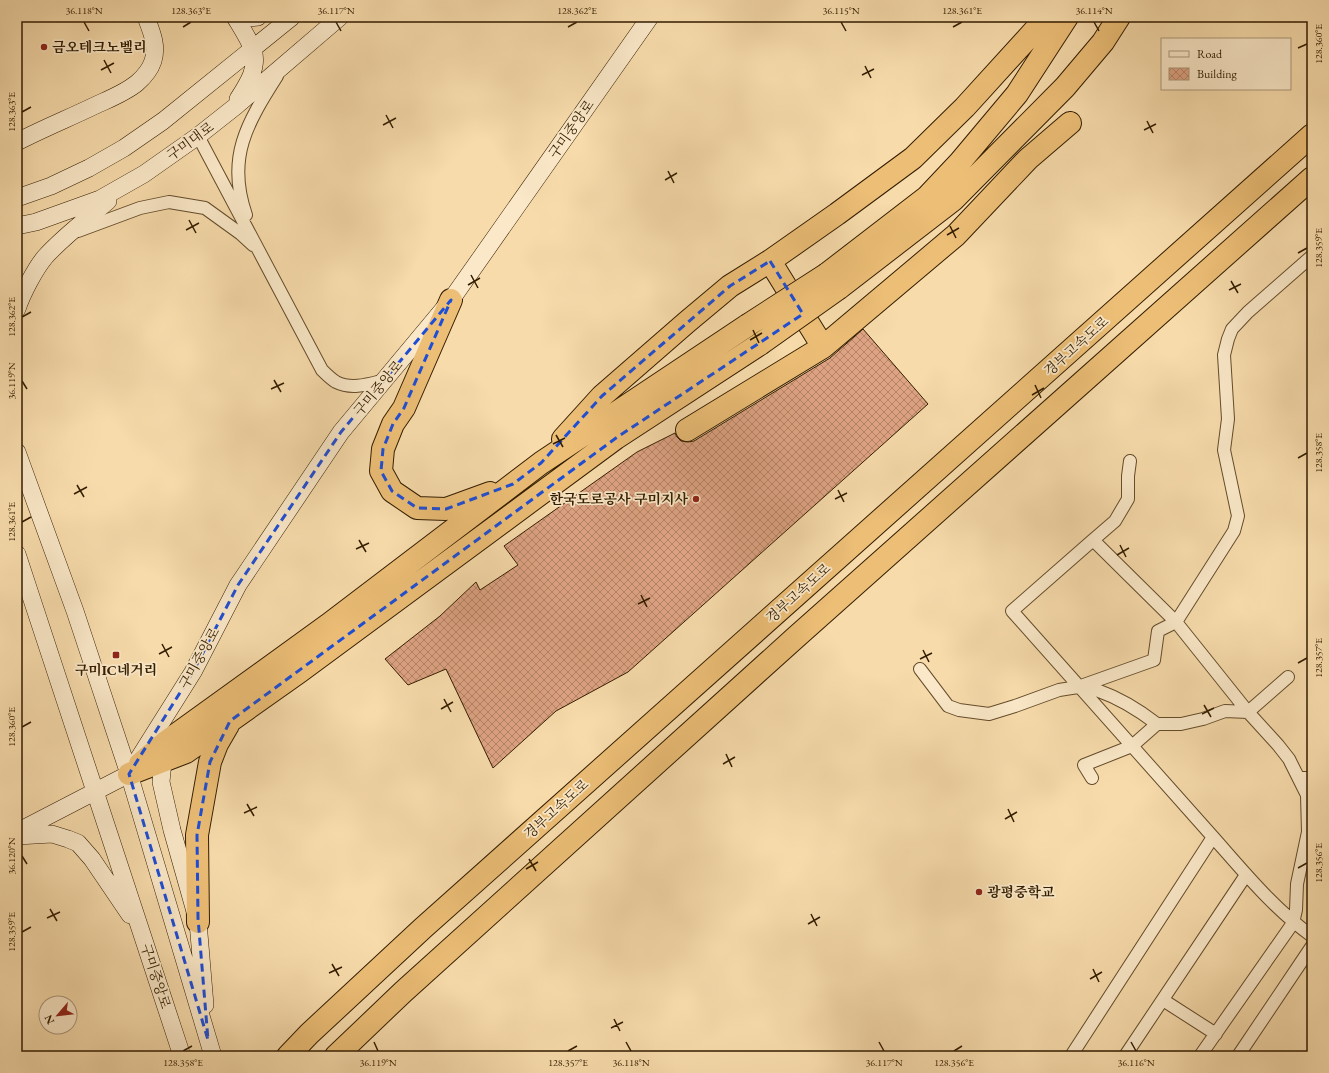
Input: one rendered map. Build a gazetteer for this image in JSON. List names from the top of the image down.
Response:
{
  "streets": {
    "highway": ["경부고속도로"],
    "main road": ["구미중앙로", "구미대로"]
  },
  "places": {
    "other": ["금오테크노벨리", "한국도로공사 구미지사", "광평중학교"],
    "transit": ["구미IC네거리"]
  },
  "legend": ["Road", "Building"],
  "north": "bottom left",
  "coordinates": [
    "36.118°N",
    "128.363°E",
    "36.117°N",
    "128.362°E",
    "36.115°N",
    "128.361°E",
    "36.114°N",
    "128.360°E",
    "128.359°E",
    "36.119°N",
    "128.358°E",
    "128.357°E",
    "36.120°N",
    "128.356°E",
    "36.116°N"
  ]
}
